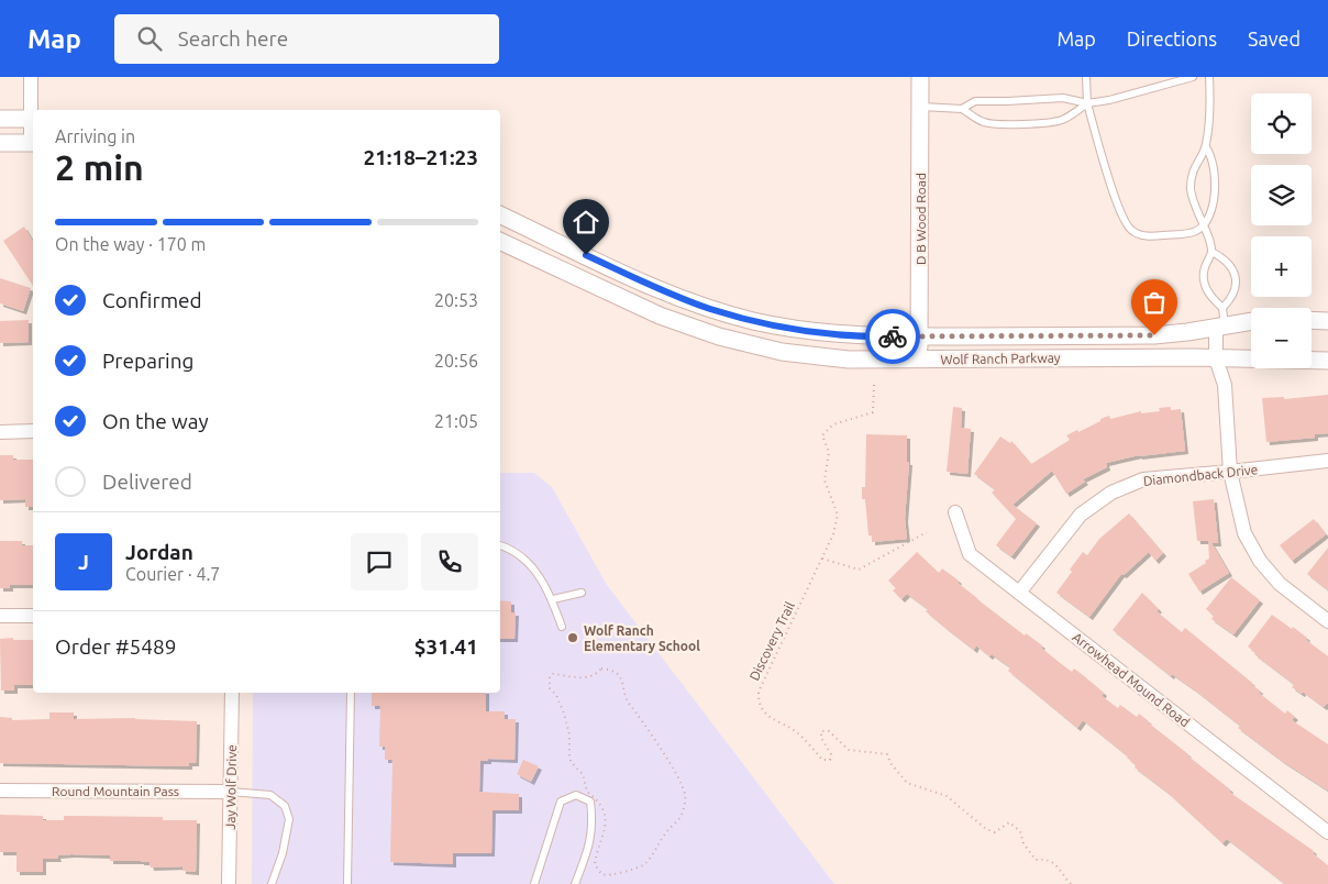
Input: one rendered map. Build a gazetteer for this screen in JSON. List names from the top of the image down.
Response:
{
  "streets": {
    "street": [
      "D B Wood Road",
      "Wolf Ranch Parkway",
      "Diamondback Drive",
      "Arrowhead Mound Road",
      "Jay Wolf Drive",
      "Round Mountain Pass"
    ],
    "path": ["Discovery Trail"]
  },
  "crossings": [
    ["D B Wood Road", "Wolf Ranch Parkway"],
    ["Diamondback Drive", "Arrowhead Mound Road"],
    ["Jay Wolf Drive", "Round Mountain Pass"]
  ],
  "places": ["Wolf Ranch Elementary School"],
  "page": {
    "header": "Map",
    "search": "Search here",
    "nav": ["Map", "Directions", "Saved"],
    "map_buttons": ["+", "−"],
    "heading": ["2 min", "Arriving in", "21:18–21:23"],
    "panel": [
      "Jordan",
      "Courier · 4.7",
      "Order #5489",
      "$31.41"
    ],
    "bar": "On the way · 170 m",
    "list": [
      ["Confirmed", "20:53"],
      ["Preparing", "20:56"],
      ["On the way", "21:05"],
      "Delivered"
    ],
    "round": "J"
  }
}
